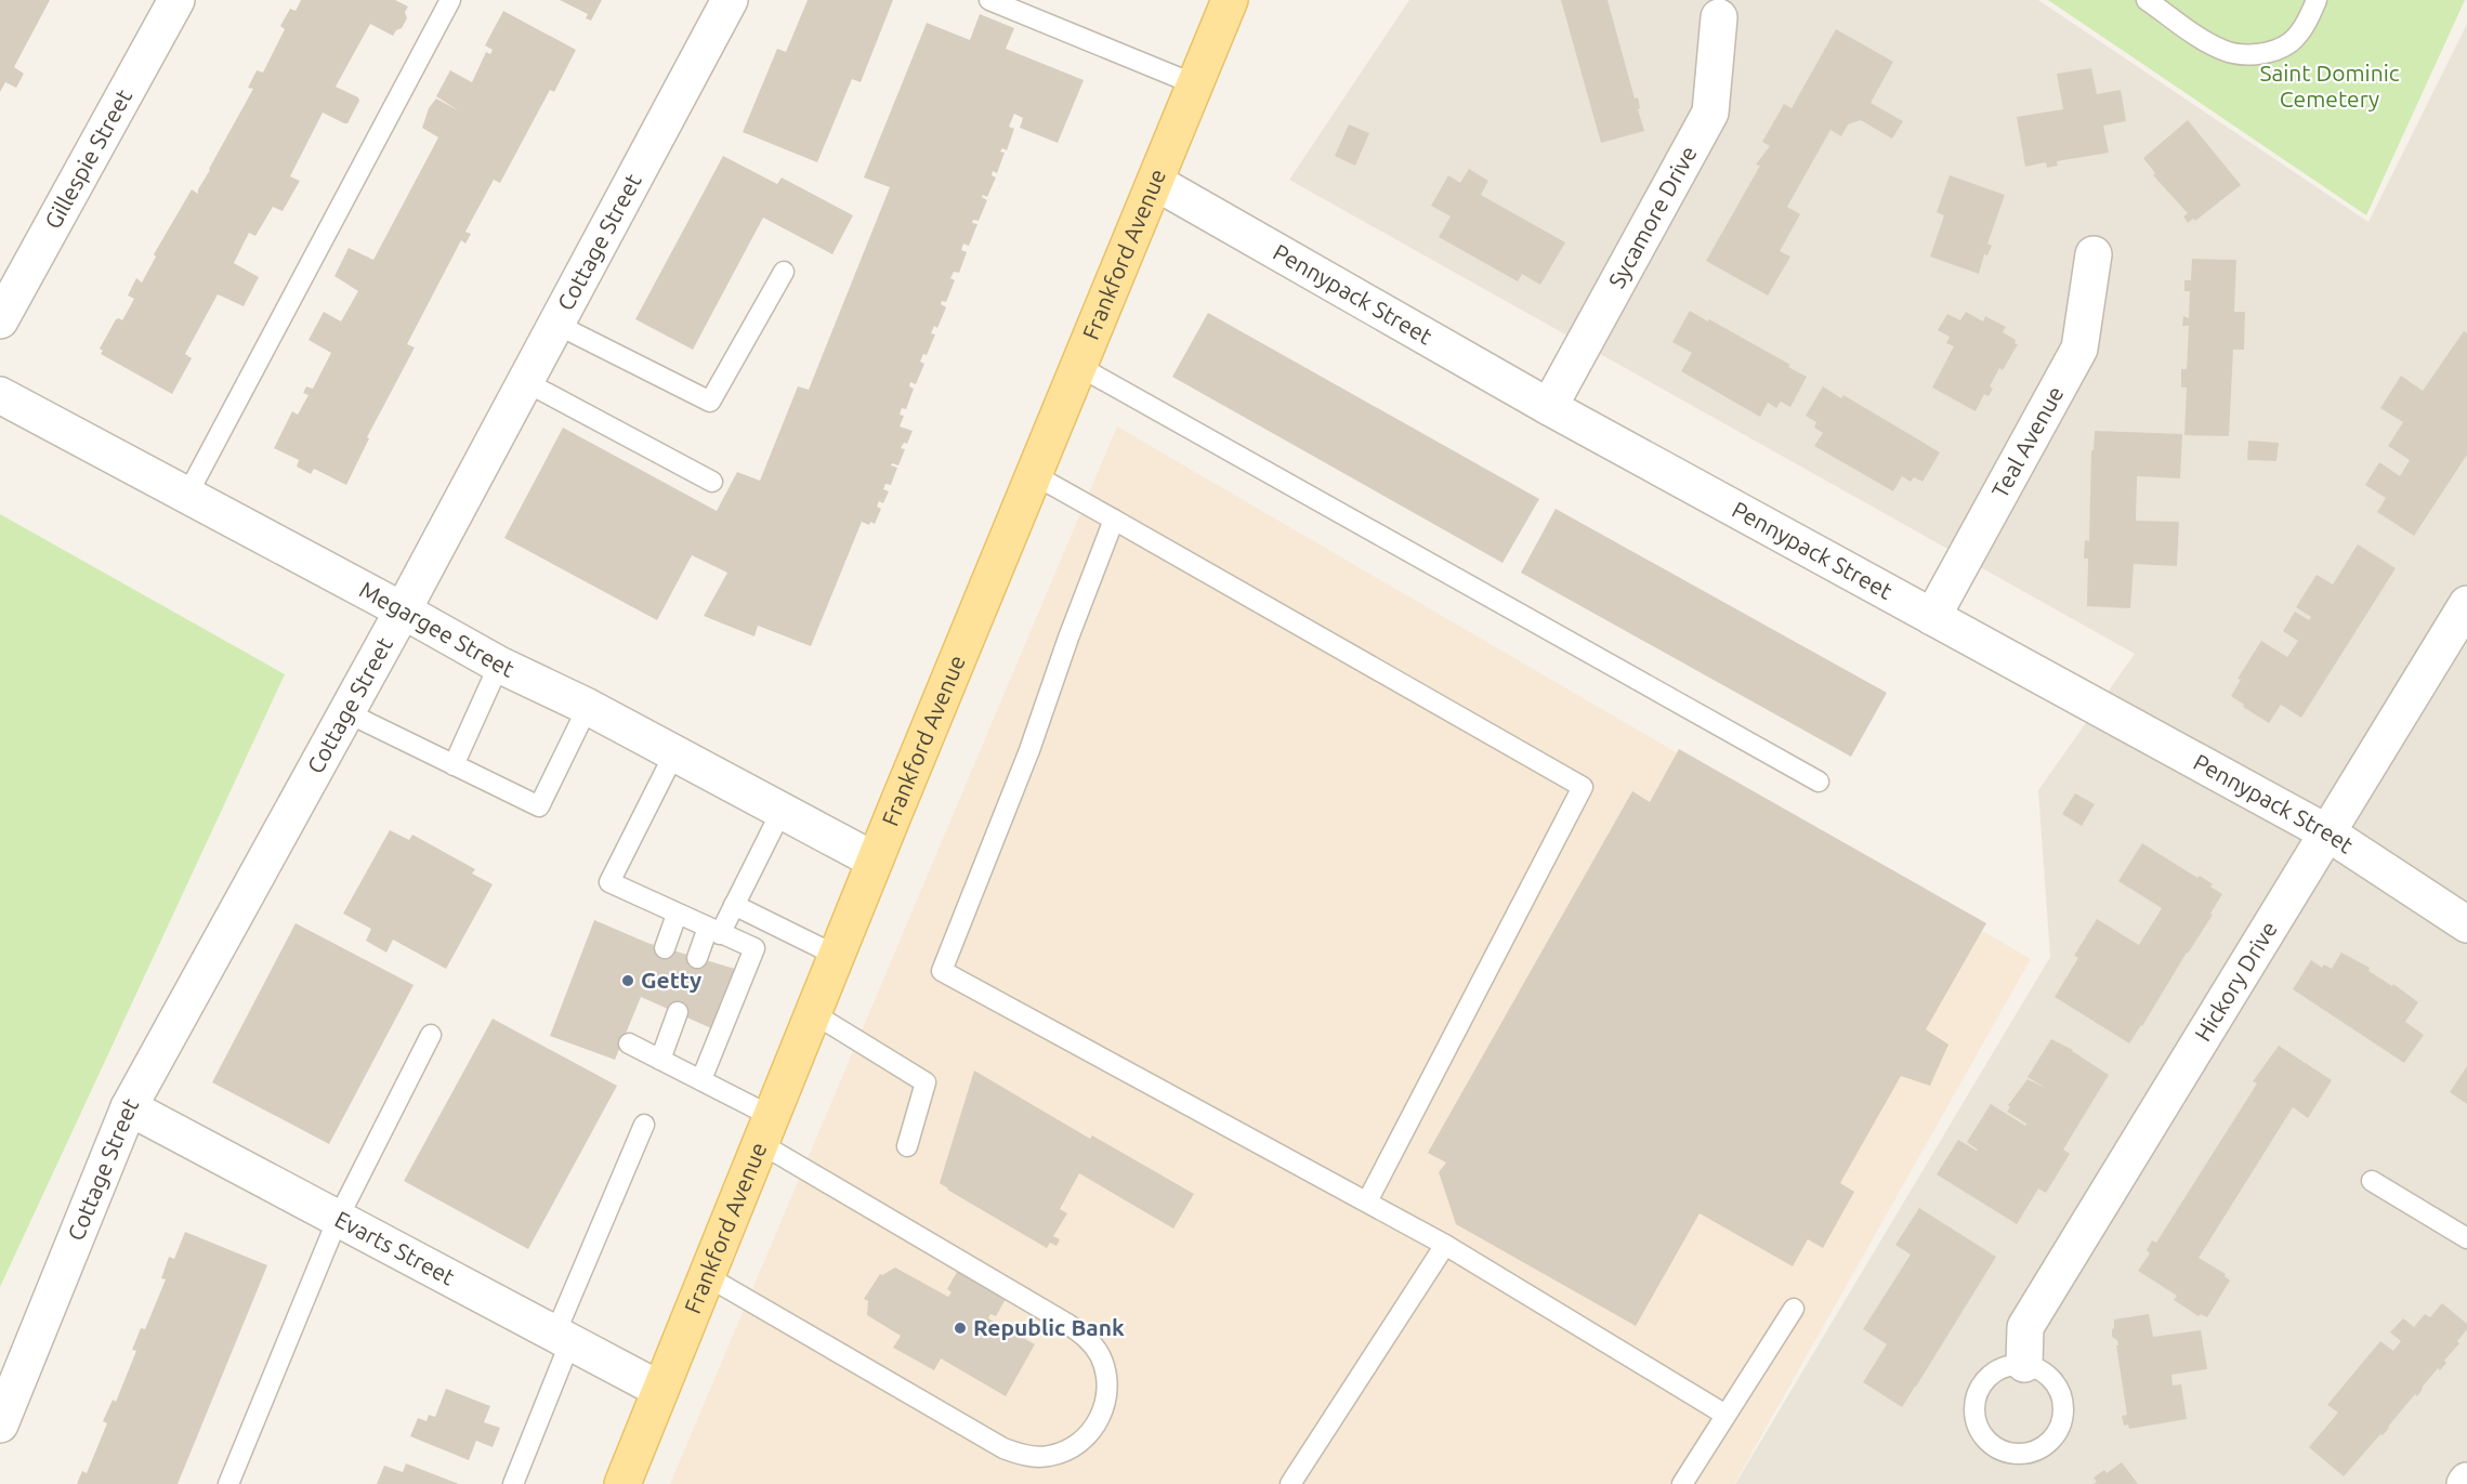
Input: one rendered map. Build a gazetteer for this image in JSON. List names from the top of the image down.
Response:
{
  "streets": {
    "main road": ["Frankford Avenue"],
    "street": [
      "Gillespie Street",
      "Sycamore Drive",
      "Cottage Street",
      "Pennypack Street",
      "Teal Avenue",
      "Megargee Street",
      "Hickory Drive",
      "Evarts Street"
    ]
  },
  "crossings": [
    ["Sycamore Drive", "Pennypack Street"],
    ["Cottage Street", "Megargee Street"],
    ["Cottage Street", "Evarts Street"],
    ["Frankford Avenue", "Pennypack Street"],
    ["Frankford Avenue", "Megargee Street"],
    ["Frankford Avenue", "Evarts Street"],
    ["Pennypack Street", "Teal Avenue"],
    ["Pennypack Street", "Hickory Drive"]
  ],
  "parks": ["Saint Dominic Cemetery"],
  "places": ["Getty", "Republic Bank"]
}
